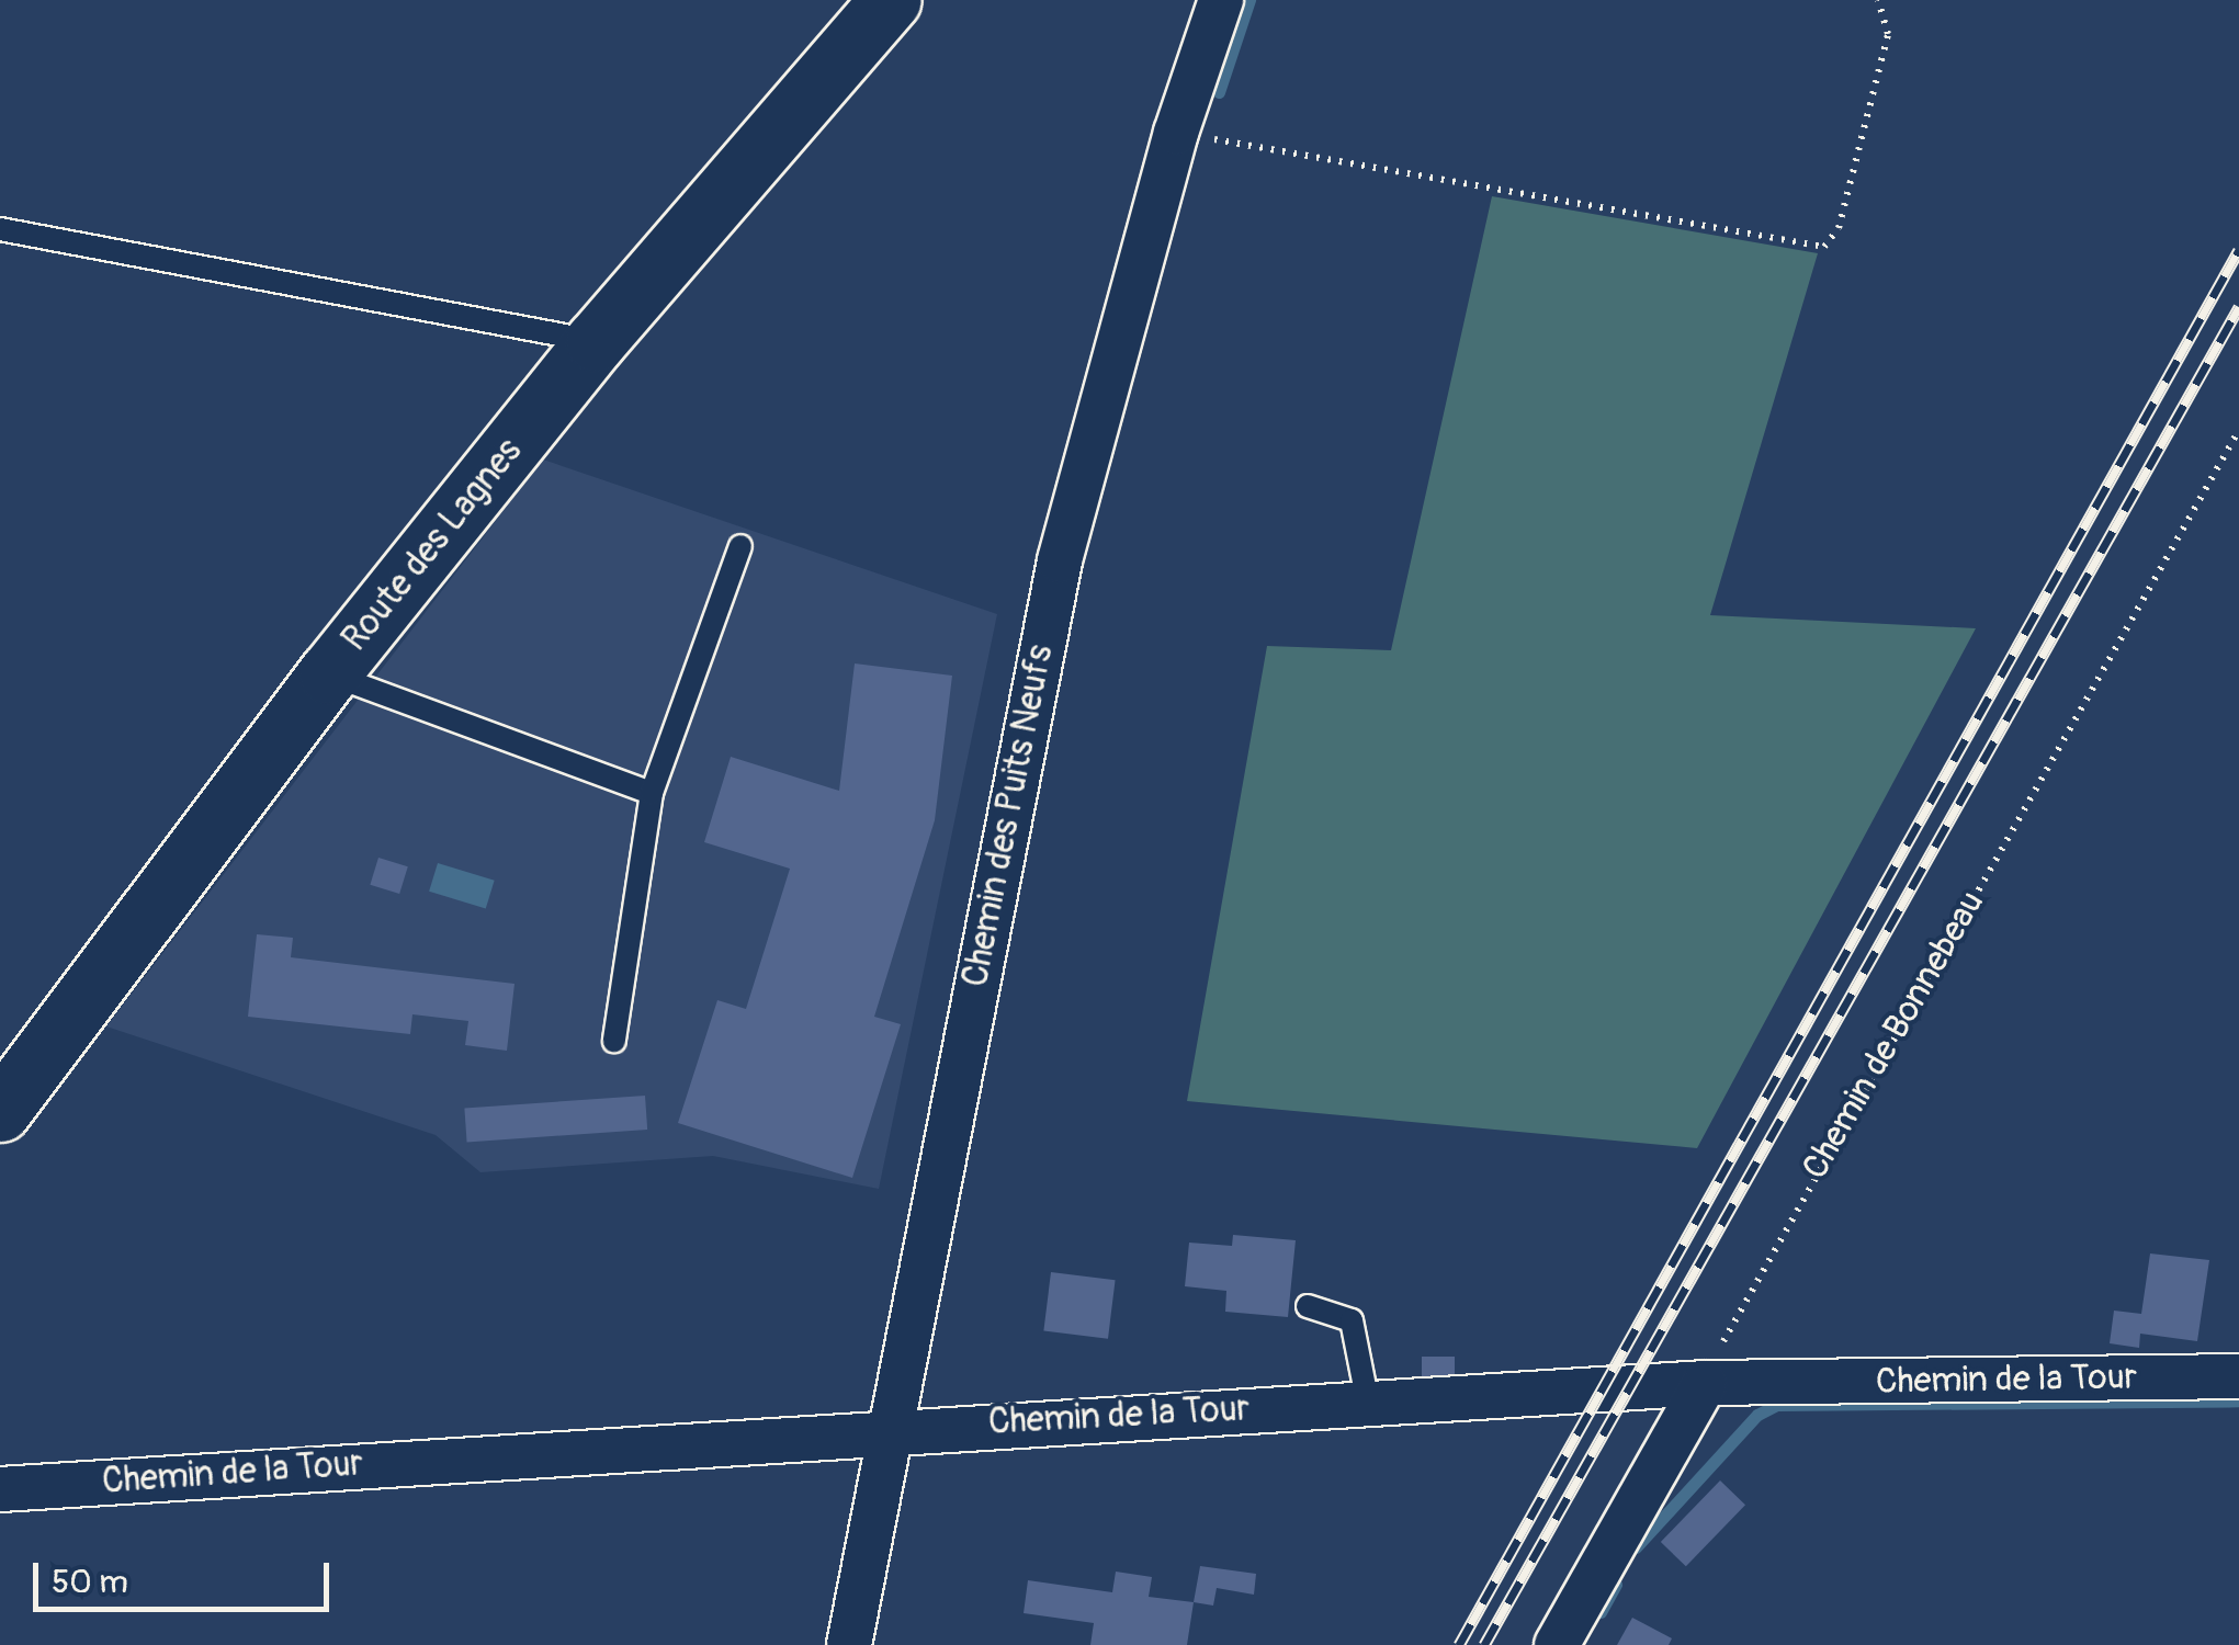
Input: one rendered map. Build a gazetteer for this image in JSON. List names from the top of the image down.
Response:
{
  "streets": {
    "street": ["Route des Lagnes", "Chemin des Puits Neufs", "Chemin de la Tour"],
    "path": ["Chemin de Bonnebeau"]
  },
  "crossings": [
    ["Chemin des Puits Neufs", "Chemin de la Tour"],
    ["Chemin de Bonnebeau", "Chemin de la Tour"]
  ],
  "scale_bar": "50 m"
}
